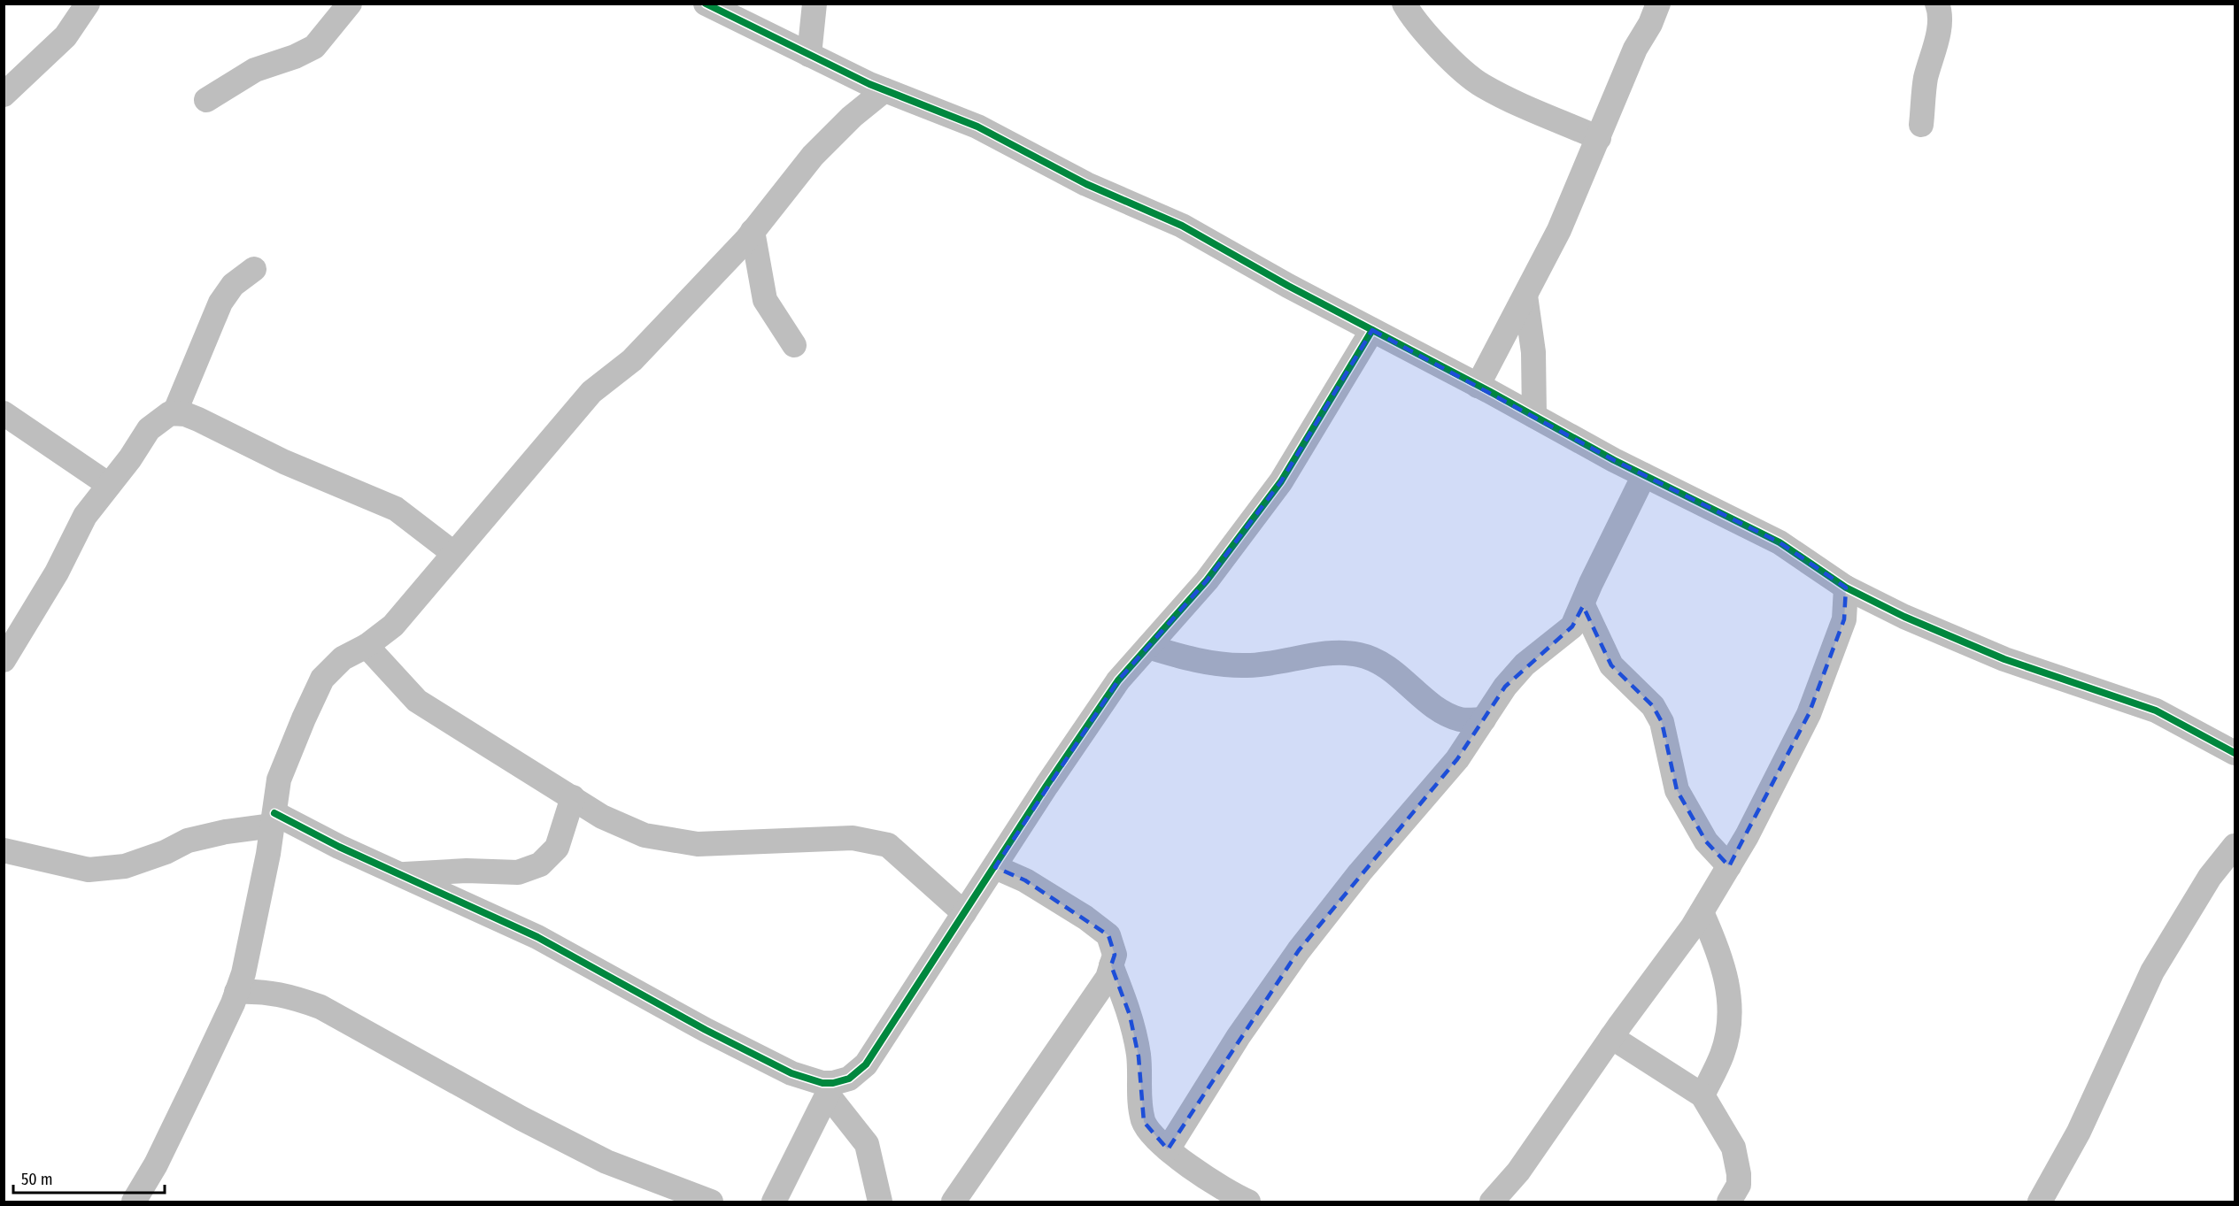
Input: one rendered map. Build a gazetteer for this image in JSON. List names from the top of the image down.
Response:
{
  "scale_bar": "50 m"
}
